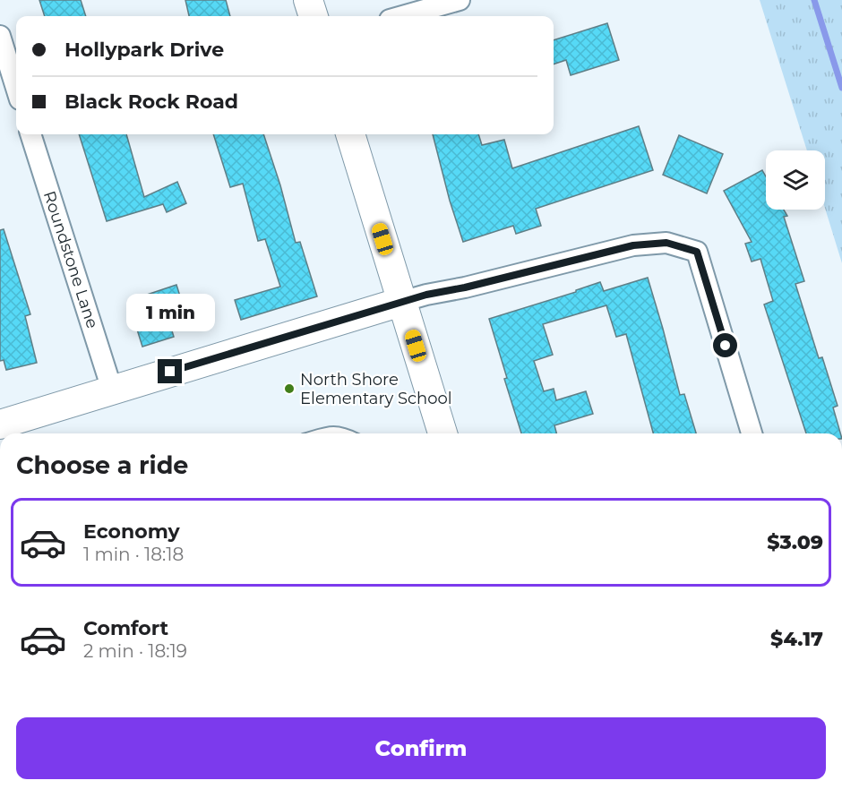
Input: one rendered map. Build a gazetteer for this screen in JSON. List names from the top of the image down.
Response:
{
  "streets": {
    "street": ["Roundstone Lane"]
  },
  "places": ["North Shore Elementary School"],
  "page": {
    "banner": ["Hollypark Drive", "Black Rock Road"],
    "bubble": "1 min",
    "heading": "Choose a ride",
    "list": [
      {
        "name": "Economy",
        "note": "1 min · 18:18",
        "value": "$3.09"
      },
      {
        "name": "Comfort",
        "note": "2 min · 18:19",
        "value": "$4.17"
      }
    ],
    "buttons": "Confirm"
  }
}
